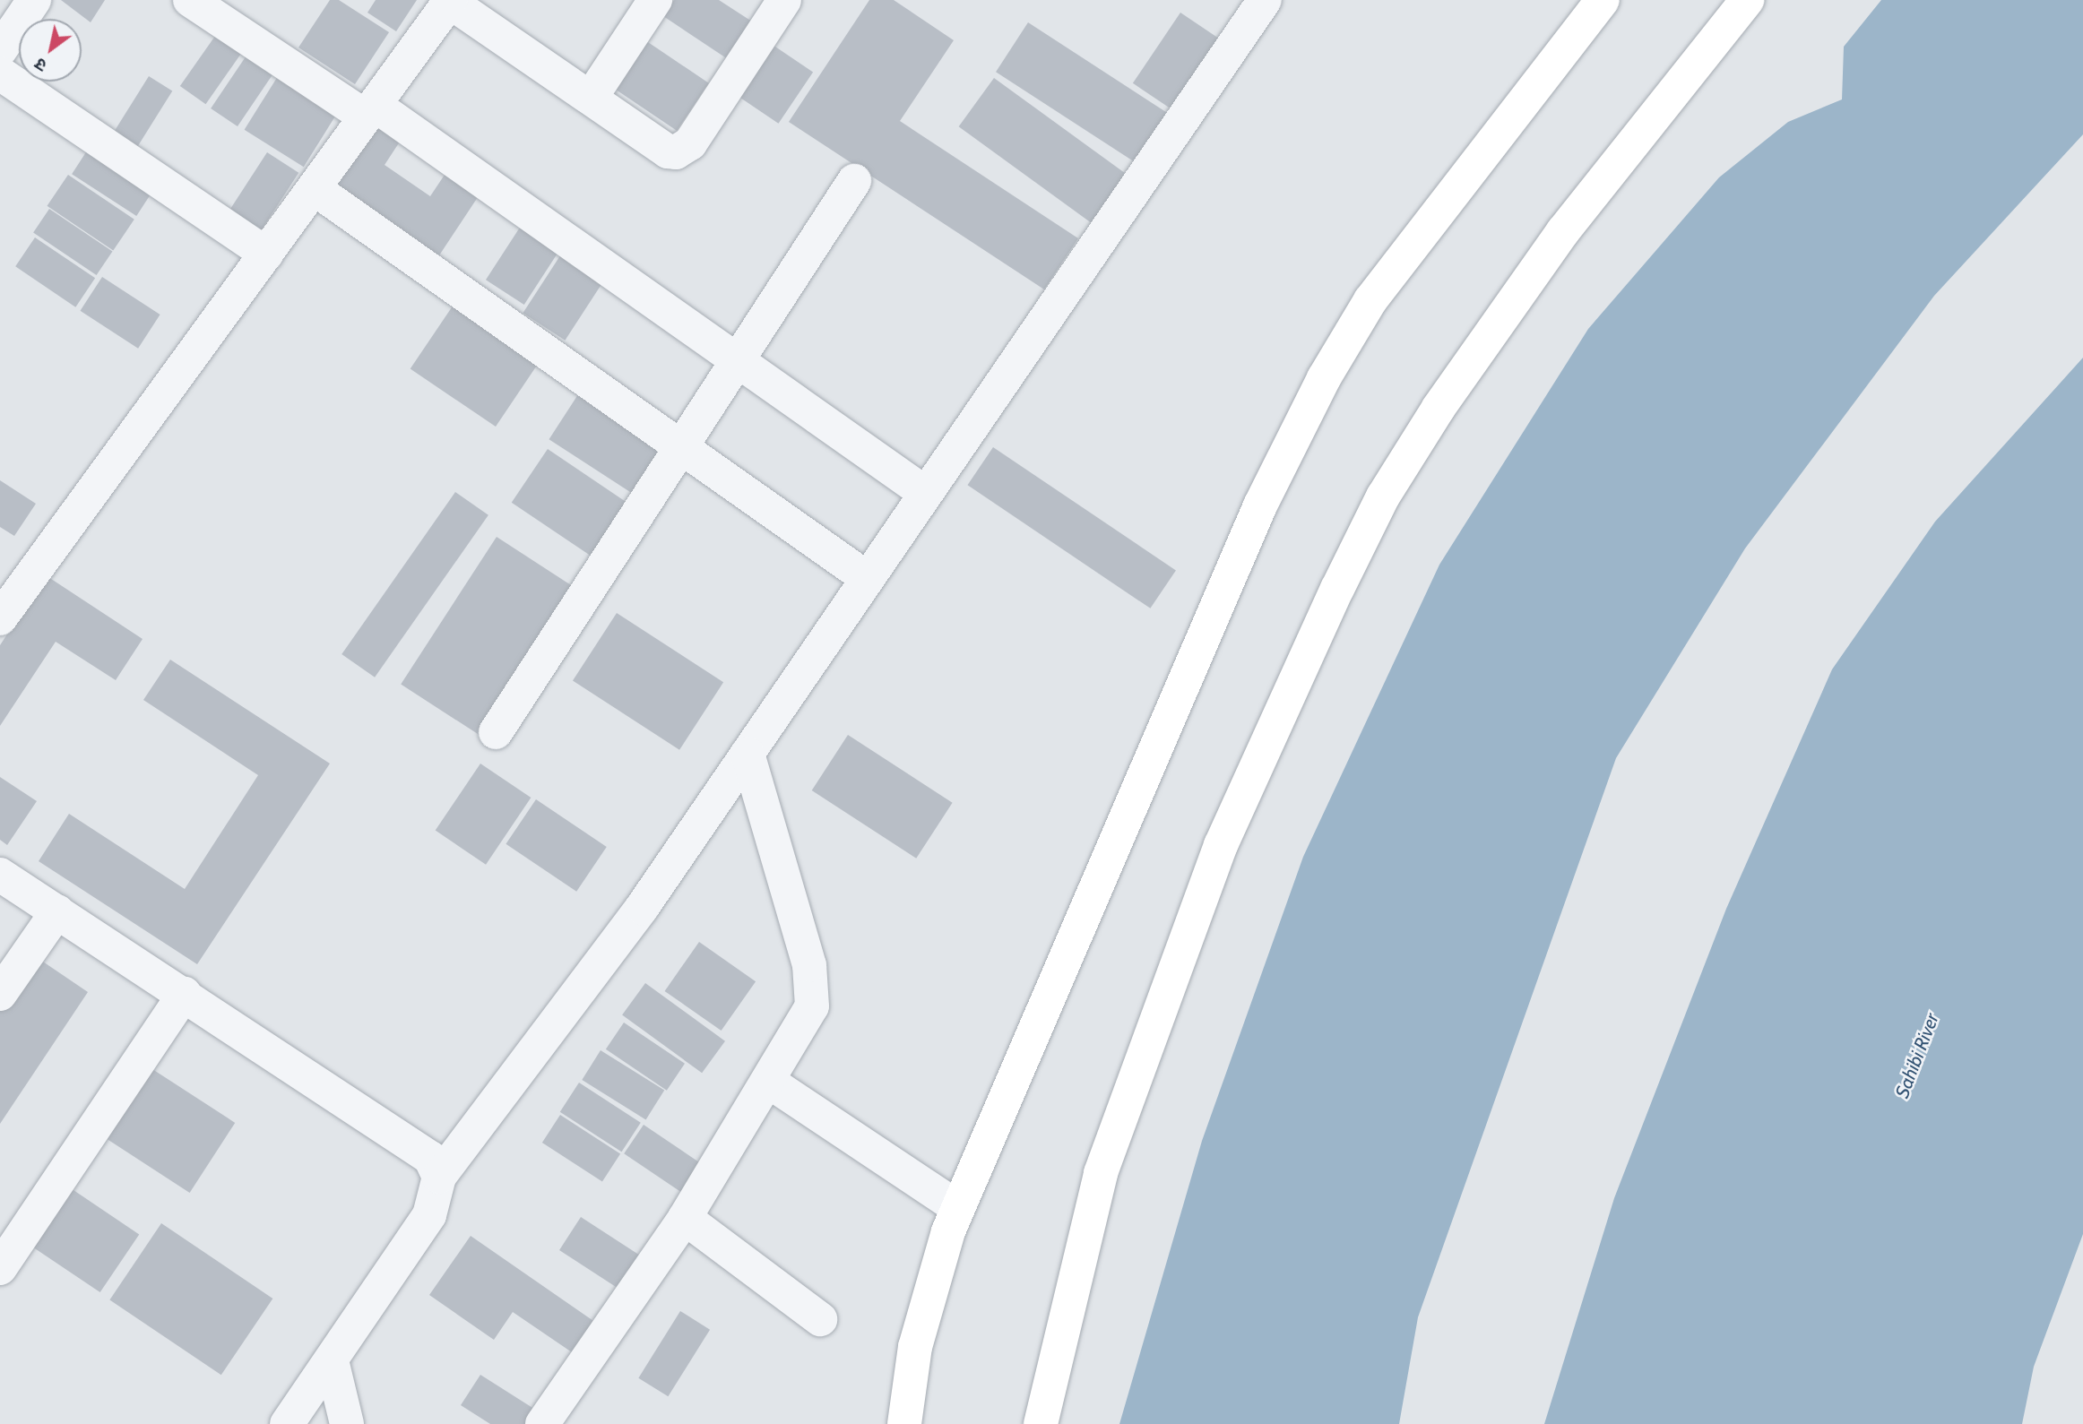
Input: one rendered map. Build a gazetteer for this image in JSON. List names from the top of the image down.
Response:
{
  "water": ["Sahibi River"],
  "north": "bottom left"
}
